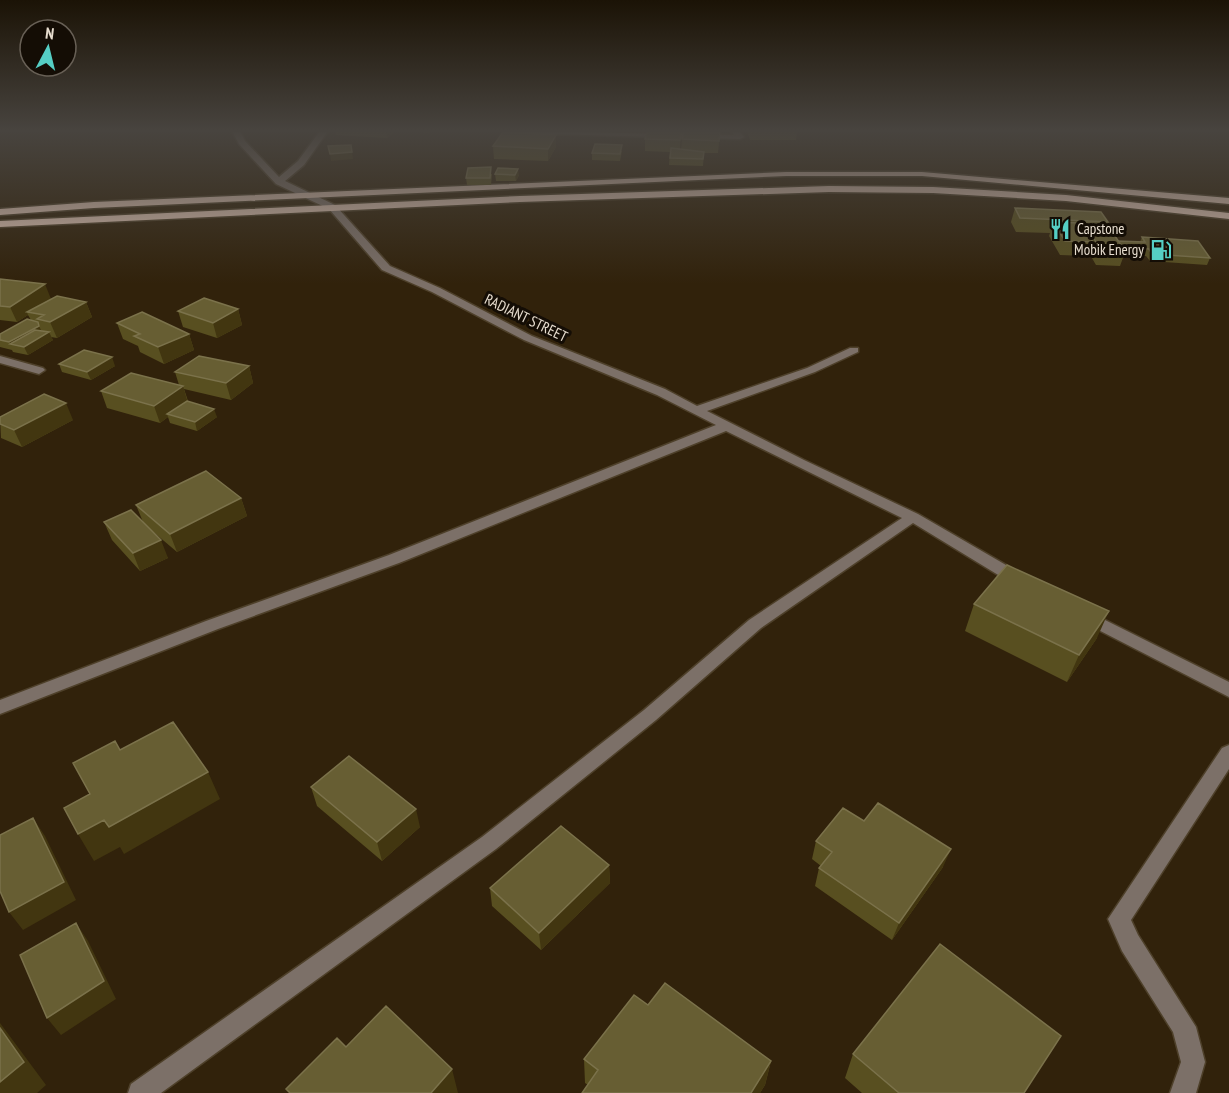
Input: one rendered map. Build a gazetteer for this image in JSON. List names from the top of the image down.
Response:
{
  "streets": {
    "street": ["RADIANT STREET"]
  },
  "places": {
    "restaurant": ["Capstone"],
    "fuel station": ["Mobik Energy"]
  },
  "north": "top"
}
